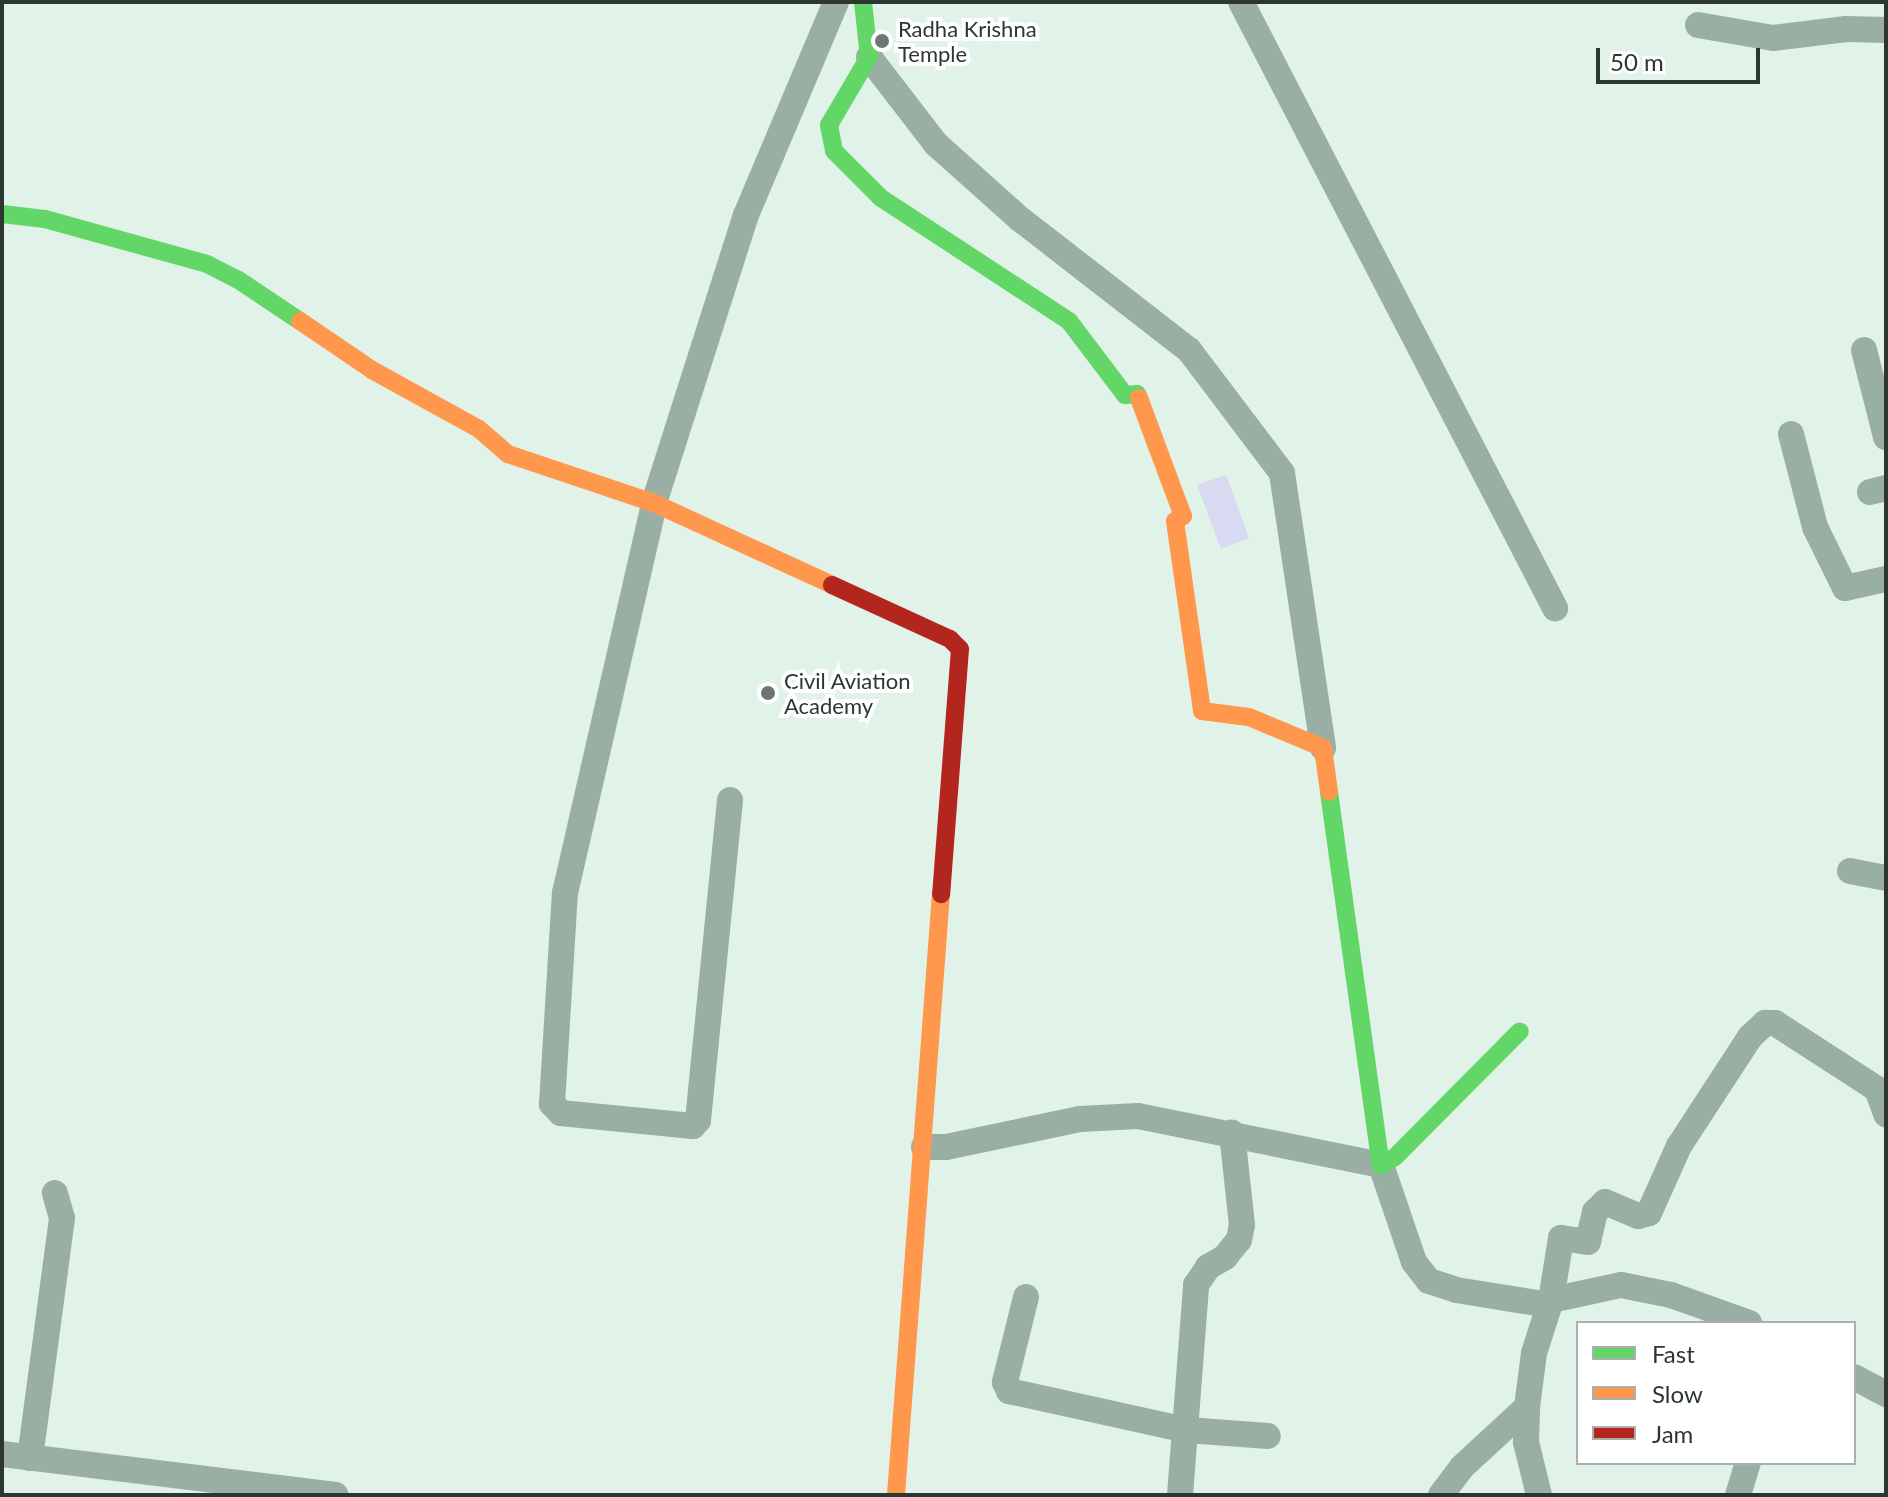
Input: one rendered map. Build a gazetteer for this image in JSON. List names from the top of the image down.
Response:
{
  "places": ["Radha Krishna Temple", "Civil Aviation Academy"],
  "legend": ["Fast", "Slow", "Jam"],
  "scale_bar": "50 m"
}
